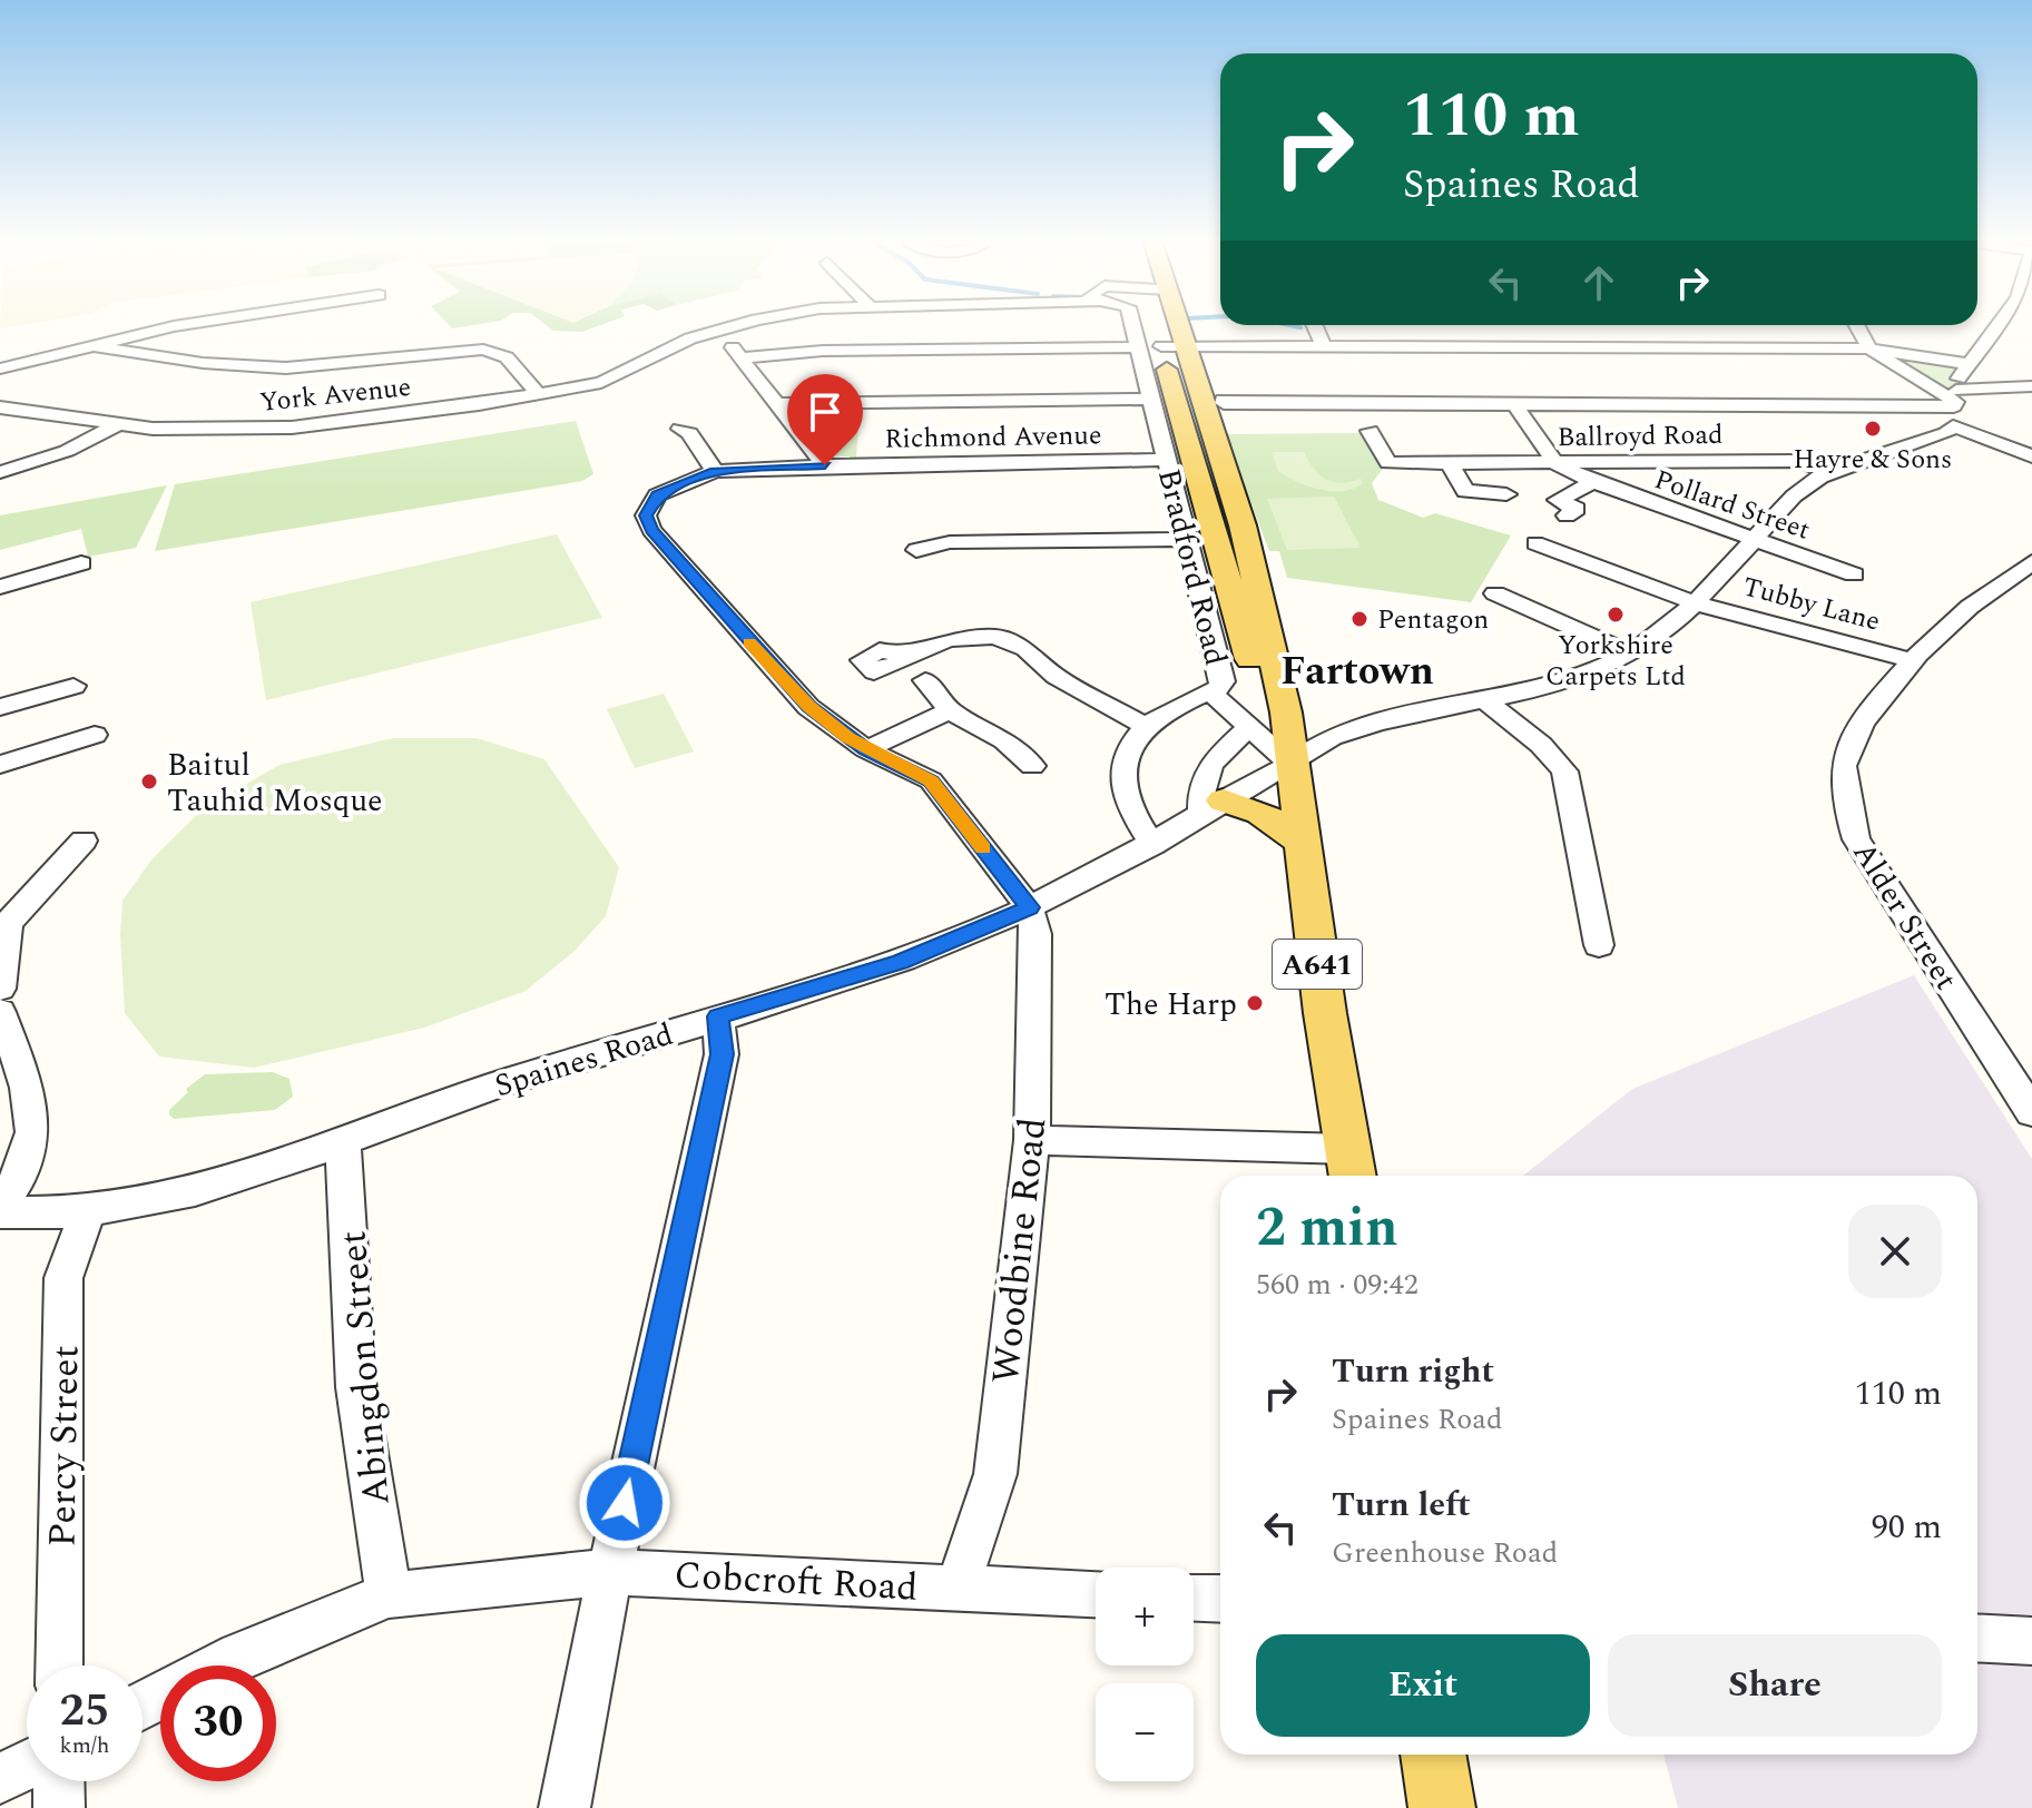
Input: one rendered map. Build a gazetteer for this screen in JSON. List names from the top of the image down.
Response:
{
  "streets": {
    "main road": ["Bradford Road", "A641"],
    "street": [
      "York Avenue",
      "Ballroyd Road",
      "Richmond Avenue",
      "Pollard Street",
      "Tubby Lane",
      "Alder Street",
      "Spaines Road",
      "Woodbine Road",
      "Abingdon Street",
      "Percy Street",
      "Cobcroft Road"
    ]
  },
  "crossings": [
    ["Ballroyd Road", "Pollard Street"],
    ["Ballroyd Road", "Spaines Road"],
    ["Richmond Avenue", "Bradford Road"],
    ["Pollard Street", "Spaines Road"],
    ["Bradford Road", "A641"],
    ["Bradford Road", "Spaines Road"],
    ["Tubby Lane", "Alder Street"],
    ["Tubby Lane", "Spaines Road"],
    ["A641", "Spaines Road"],
    ["Spaines Road", "Woodbine Road"],
    ["Spaines Road", "Abingdon Street"],
    ["Spaines Road", "Percy Street"],
    ["Woodbine Road", "Cobcroft Road"],
    ["Abingdon Street", "Cobcroft Road"]
  ],
  "districts": ["Fartown"],
  "places": [
    "Hayre & Sons",
    "Yorkshire Carpets Ltd",
    "Pentagon",
    "Baitul Tauhid Mosque",
    "The Harp"
  ],
  "page": {
    "turn": ["110 m", "Spaines Road"],
    "heading": ["2 min", "560 m · 09:42"],
    "list": [
      {
        "name": "Turn right",
        "note": "Spaines Road",
        "value": "110 m"
      },
      {
        "name": "Turn left",
        "note": "Greenhouse Road",
        "value": "90 m"
      }
    ],
    "map_buttons": ["+", "−"],
    "buttons": ["Exit", "Share"],
    "speed": "25 km/h",
    "limit": "30"
  }
}
